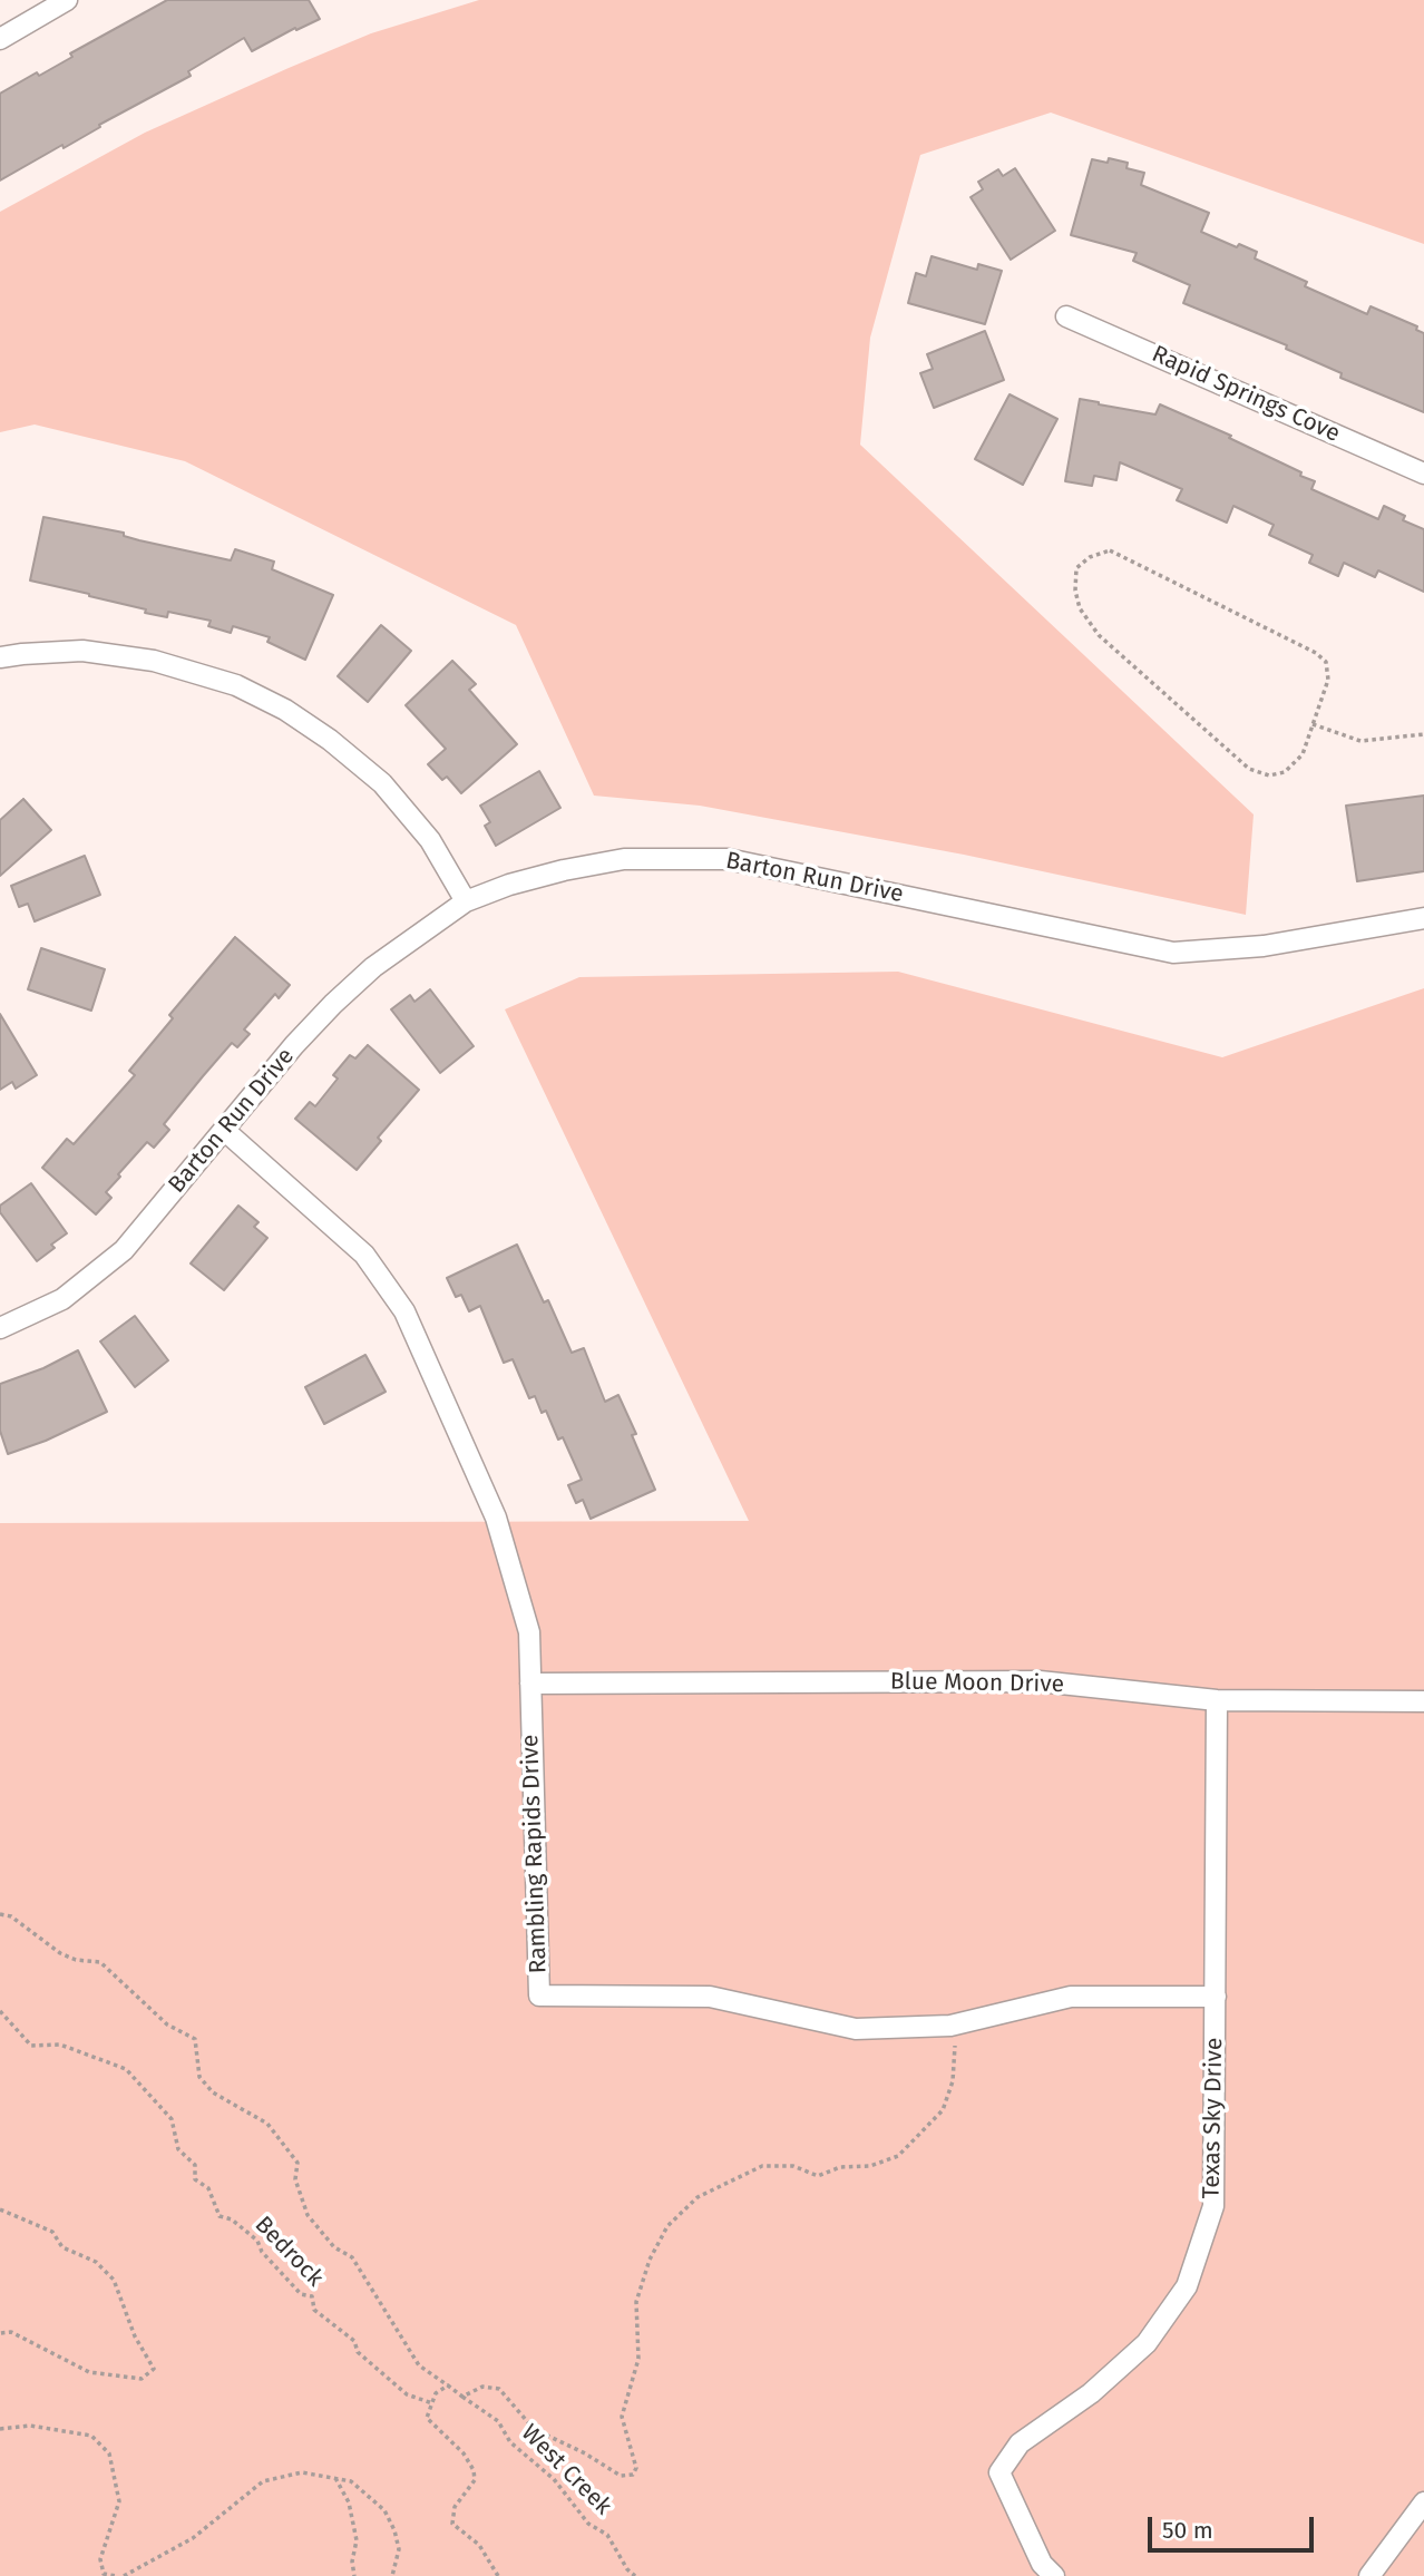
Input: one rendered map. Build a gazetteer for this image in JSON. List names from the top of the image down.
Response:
{
  "streets": {
    "street": [
      "Rapid Springs Cove",
      "Barton Run Drive",
      "Blue Moon Drive",
      "Rambling Rapids Drive",
      "Texas Sky Drive"
    ],
    "path": ["Bedrock", "West Creek"]
  },
  "crossings": [
    ["Barton Run Drive", "Rambling Rapids Drive"],
    ["Blue Moon Drive", "Rambling Rapids Drive"],
    ["Blue Moon Drive", "Texas Sky Drive"],
    ["Rambling Rapids Drive", "Texas Sky Drive"]
  ],
  "scale_bar": "50 m"
}
